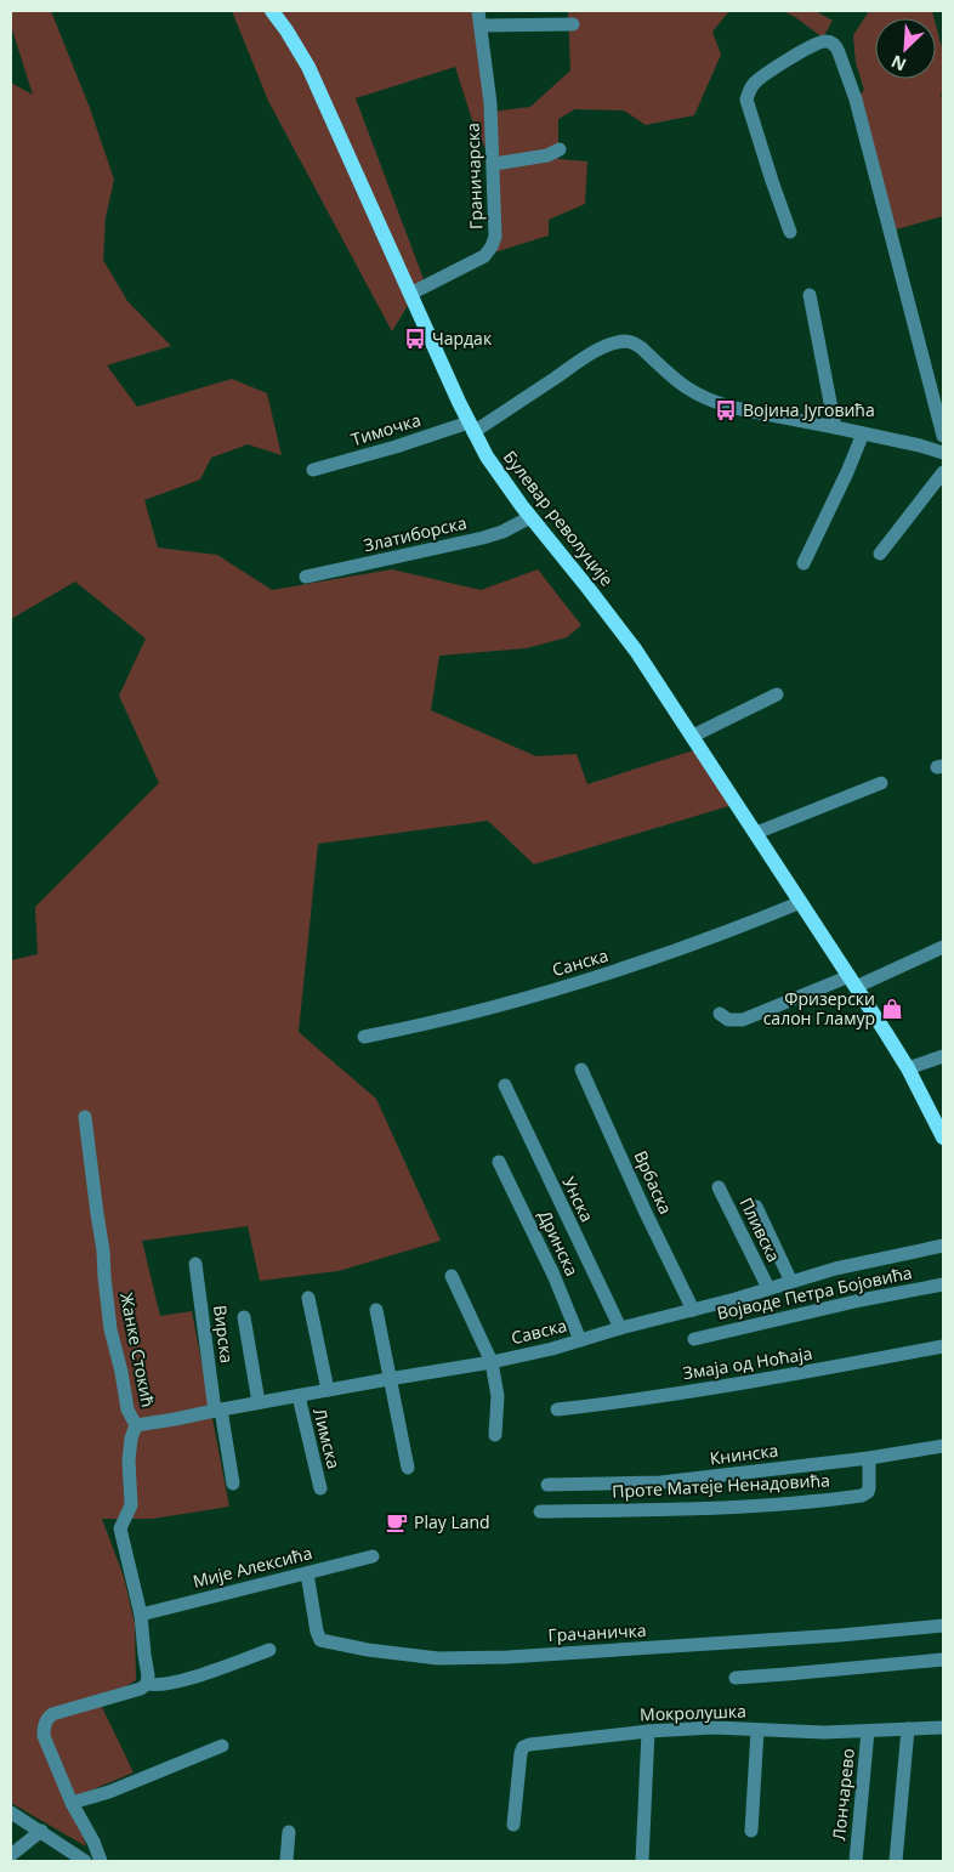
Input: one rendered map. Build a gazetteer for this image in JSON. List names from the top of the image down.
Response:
{
  "streets": {
    "main road": ["Булевар револуције"],
    "street": [
      "Граничарска",
      "Тимочка",
      "Златиборска",
      "Санска",
      "Врбаска",
      "Унска",
      "Пливска",
      "Дринска",
      "Војводе Петра Бојовића",
      "Савска",
      "Вирска",
      "Жанке Стокић",
      "Змаја од Ноћаја",
      "Лимска",
      "Книнска",
      "Проте Матеје Ненадовића",
      "Мије Алексића",
      "Грачаничка",
      "Мокролушка",
      "Лончарево"
    ]
  },
  "crossings": [
    ["Граничарска", "Булевар револуције"],
    ["Тимочка", "Булевар револуције"],
    ["Булевар револуције", "Златиборска"],
    ["Булевар револуције", "Санска"],
    ["Врбаска", "Савска"],
    ["Унска", "Савска"],
    ["Пливска", "Савска"],
    ["Дринска", "Савска"],
    ["Савска", "Вирска"],
    ["Савска", "Жанке Стокић"],
    ["Савска", "Лимска"],
    ["Жанке Стокић", "Мије Алексића"],
    ["Книнска", "Проте Матеје Ненадовића"],
    ["Мије Алексића", "Грачаничка"],
    ["Мокролушка", "Лончарево"]
  ],
  "places": {
    "bus stop": ["Чардак", "Војина Југовића"],
    "shop": ["Фризерски салон Гламур"],
    "cafe": ["Play Land"]
  },
  "north": "bottom left"
}
